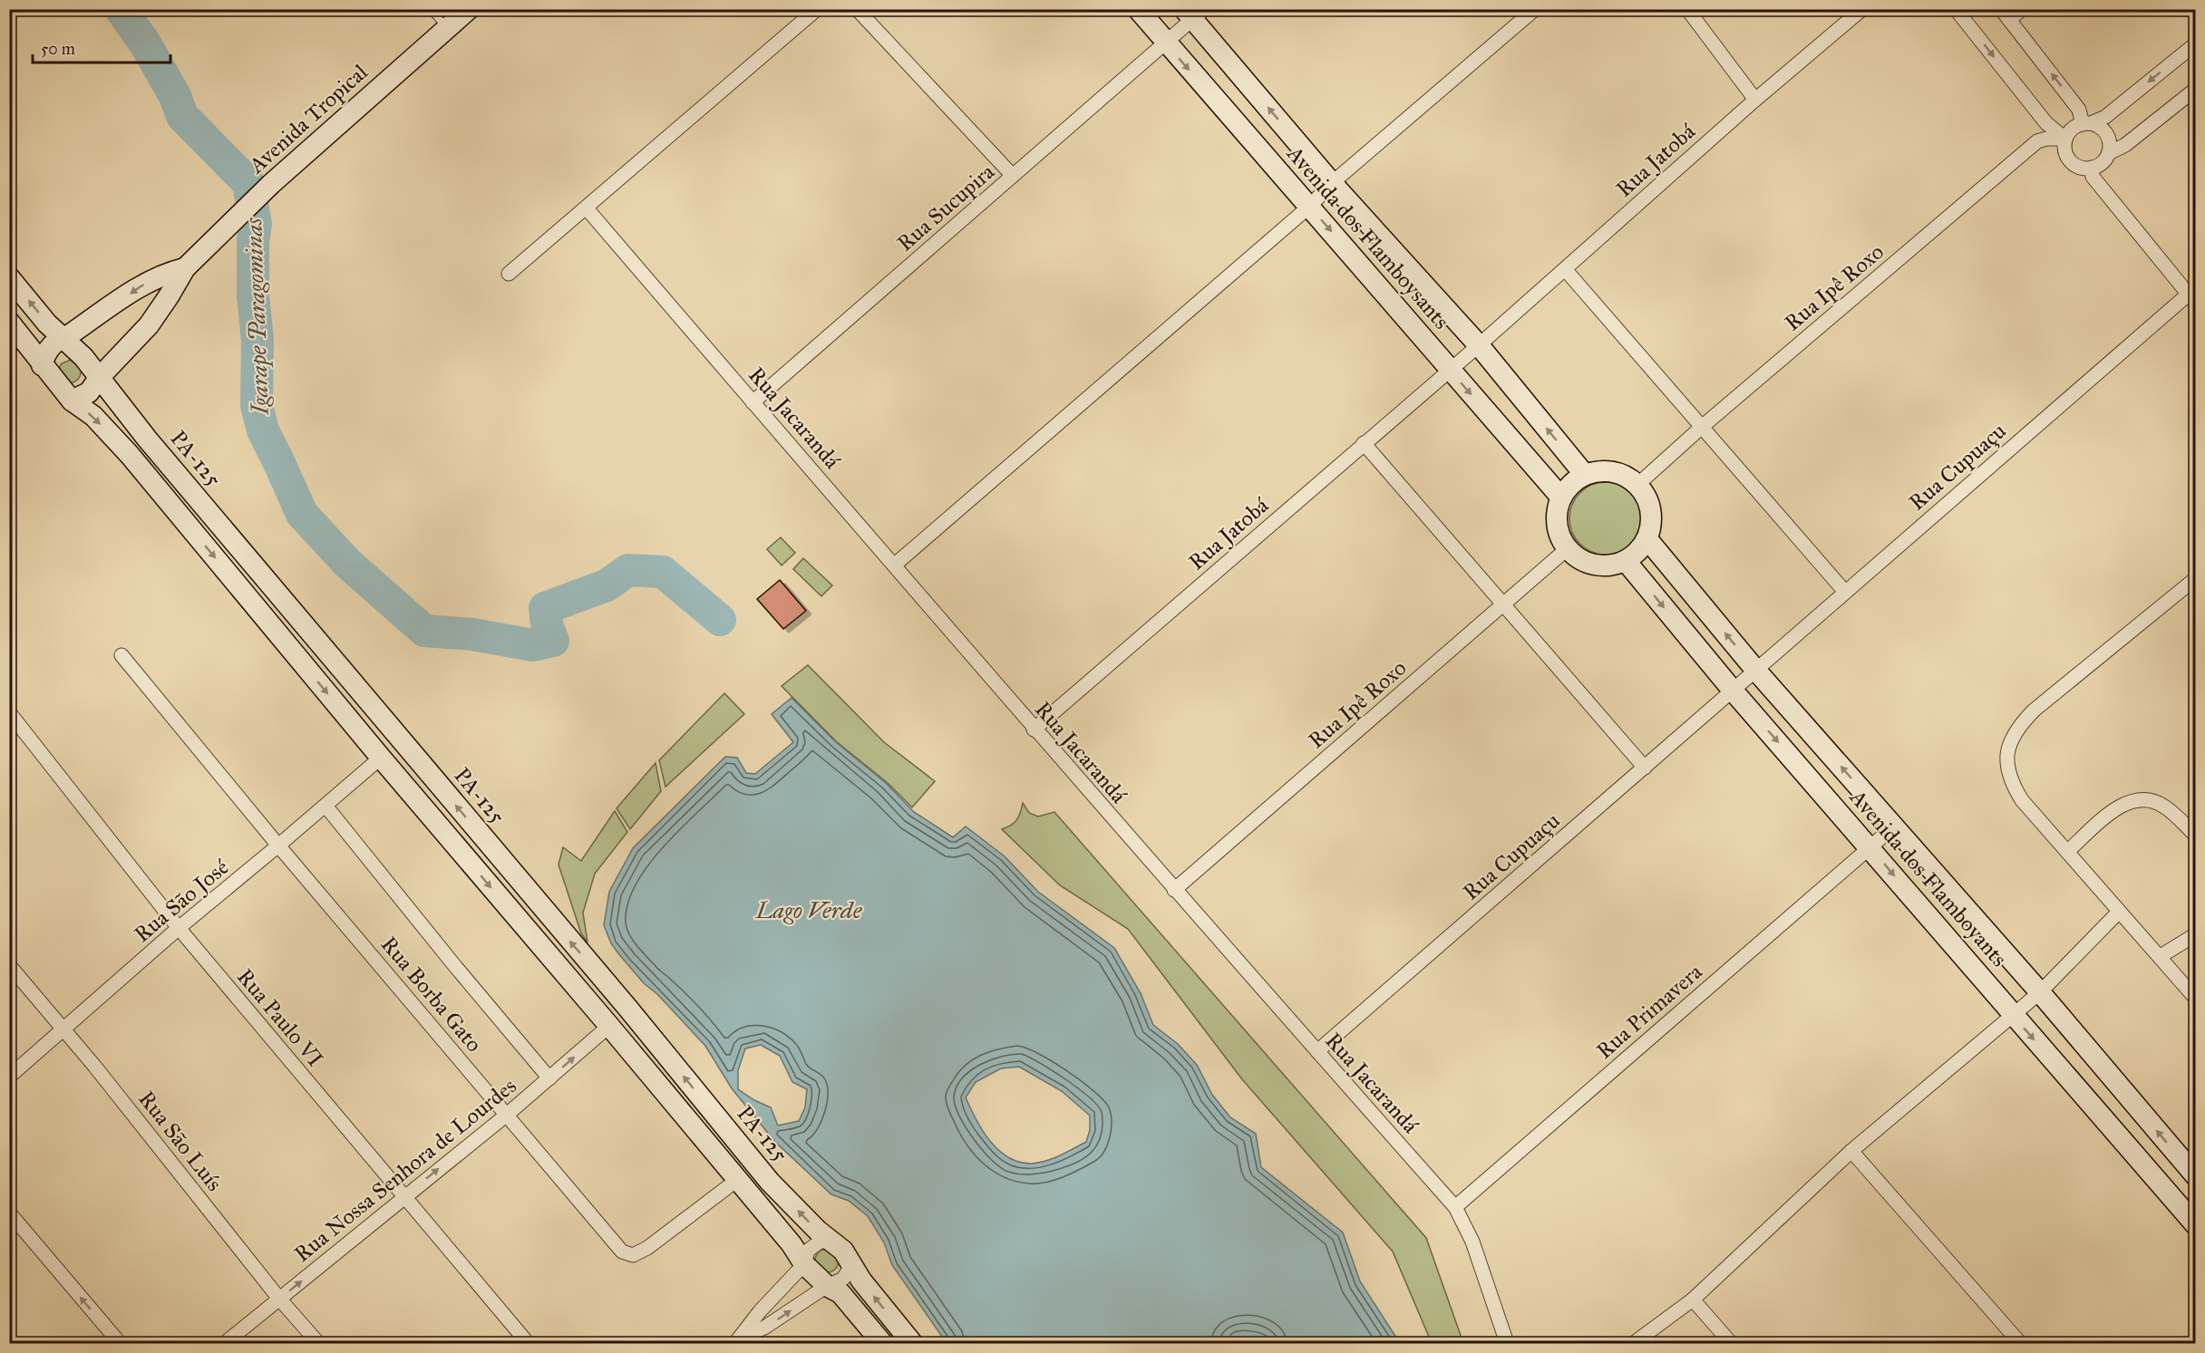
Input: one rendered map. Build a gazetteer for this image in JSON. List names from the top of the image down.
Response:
{
  "streets": {
    "street": [
      "Avenida Tropical",
      "Rua Jatobá",
      "Rua Sucupira",
      "Avenida dos Flamboysants",
      "Rua Ipê Roxo",
      "Rua Jacarandá",
      "PA-125",
      "Rua Cupuaçu",
      "Avenida dos Flamboyants",
      "Rua São José",
      "Rua Borba Gato",
      "Rua Primavera",
      "Rua Paulo VI",
      "Rua São Luís",
      "Rua Nossa Senhora de Lourdes"
    ]
  },
  "crossings": [
    ["Rua Jatobá", "Avenida dos Flamboysants"],
    ["Rua Jatobá", "Rua Jacarandá"],
    ["Rua Sucupira", "Avenida dos Flamboysants"],
    ["Rua Sucupira", "Rua Jacarandá"],
    ["Avenida dos Flamboysants", "Rua Ipê Roxo"],
    ["Avenida dos Flamboysants", "Avenida dos Flamboyants"],
    ["Rua Ipê Roxo", "Rua Jacarandá"],
    ["Rua Ipê Roxo", "Avenida dos Flamboyants"],
    ["Rua Jacarandá", "Rua Cupuaçu"],
    ["Rua Jacarandá", "Rua Primavera"],
    ["Rua Cupuaçu", "Avenida dos Flamboyants"],
    ["Avenida dos Flamboyants", "Rua Primavera"],
    ["Rua São José", "Rua Borba Gato"],
    ["Rua São José", "Rua Paulo VI"],
    ["Rua São José", "Rua São Luís"],
    ["Rua Borba Gato", "Rua Nossa Senhora de Lourdes"],
    ["Rua Paulo VI", "Rua Nossa Senhora de Lourdes"],
    ["Rua São Luís", "Rua Nossa Senhora de Lourdes"]
  ],
  "one_way": ["Rua Nossa Senhora de Lourdes"],
  "water": ["Igarape Paragominas", "Lago Verde"],
  "scale_bar": "50 m"
}
